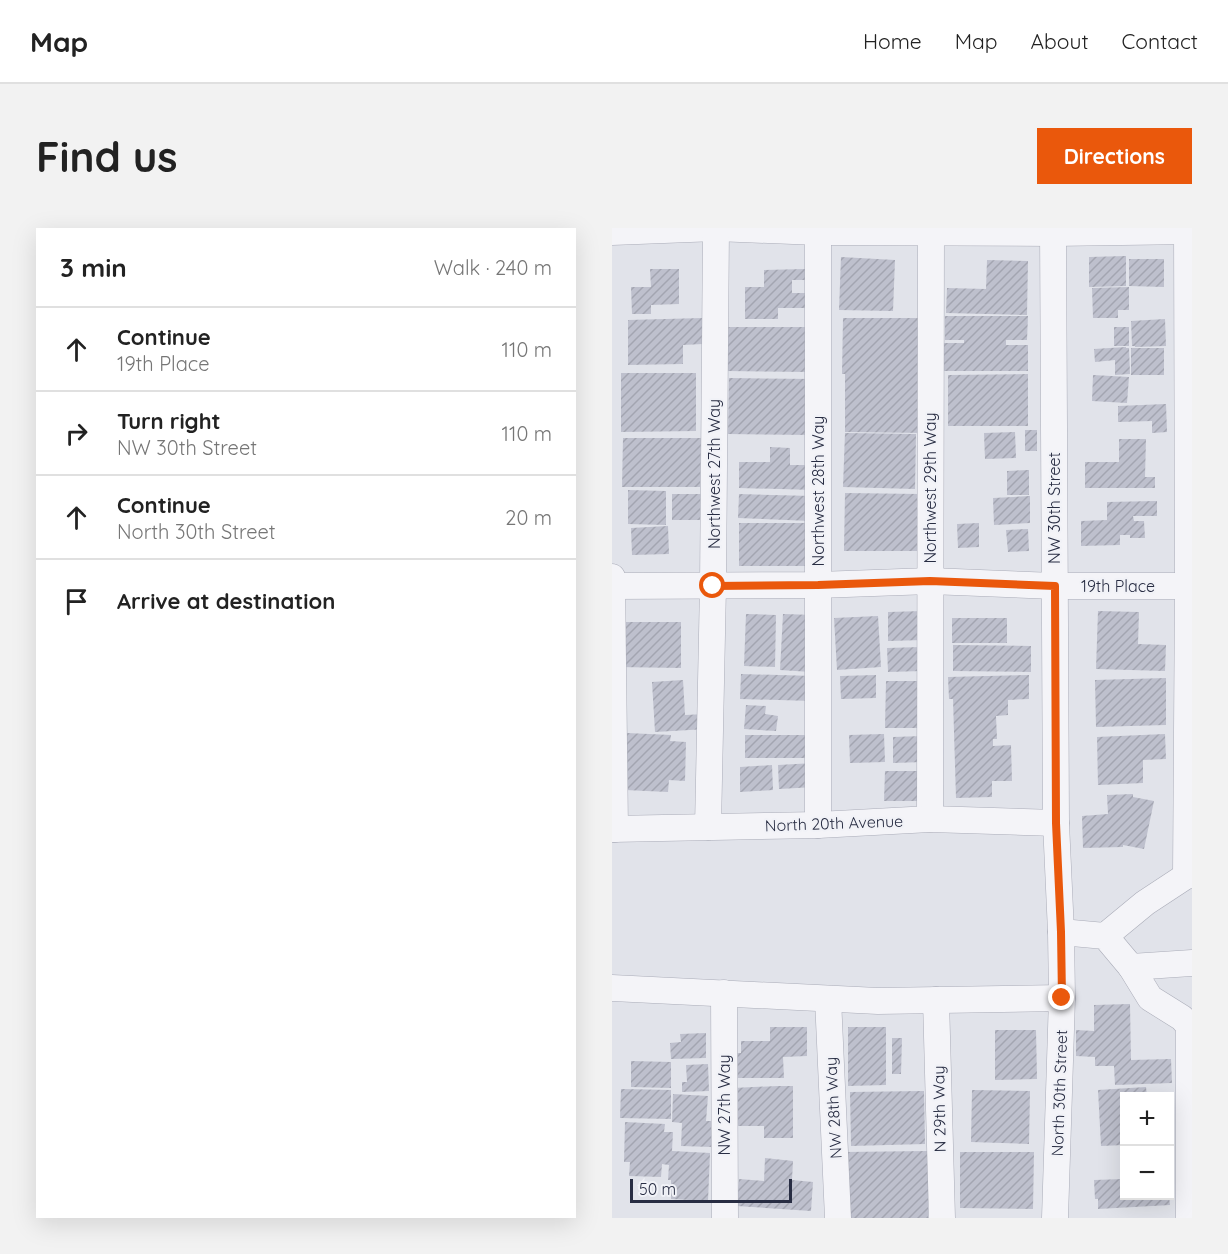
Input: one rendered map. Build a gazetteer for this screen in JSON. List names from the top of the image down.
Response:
{
  "streets": {
    "street": [
      "Northwest 27th Way",
      "Northwest 29th Way",
      "Northwest 28th Way",
      "NW 30th Street",
      "19th Place",
      "North 20th Avenue",
      "North 30th Street",
      "NW 27th Way",
      "NW 28th Way",
      "N 29th Way"
    ]
  },
  "crossings": [
    ["Northwest 27th Way", "19th Place"],
    ["Northwest 27th Way", "North 20th Avenue"],
    ["Northwest 29th Way", "19th Place"],
    ["Northwest 29th Way", "North 20th Avenue"],
    ["Northwest 28th Way", "19th Place"],
    ["Northwest 28th Way", "North 20th Avenue"],
    ["NW 30th Street", "19th Place"],
    ["NW 30th Street", "North 20th Avenue"],
    ["NW 30th Street", "North 30th Street"]
  ],
  "scale_bar": "50 m",
  "page": {
    "header": "Map",
    "nav": [
      "Home",
      "Map",
      "About",
      "Contact"
    ],
    "buttons": "Directions",
    "title": "Find us",
    "heading": ["3 min", "Walk · 240 m"],
    "list": [
      ["Continue", "19th Place", "110 m"],
      ["Turn right", "NW 30th Street", "110 m"],
      ["Continue", "North 30th Street", "20 m"],
      "Arrive at destination"
    ],
    "map_buttons": ["+", "−"],
    "scale": "50 m"
  }
}
